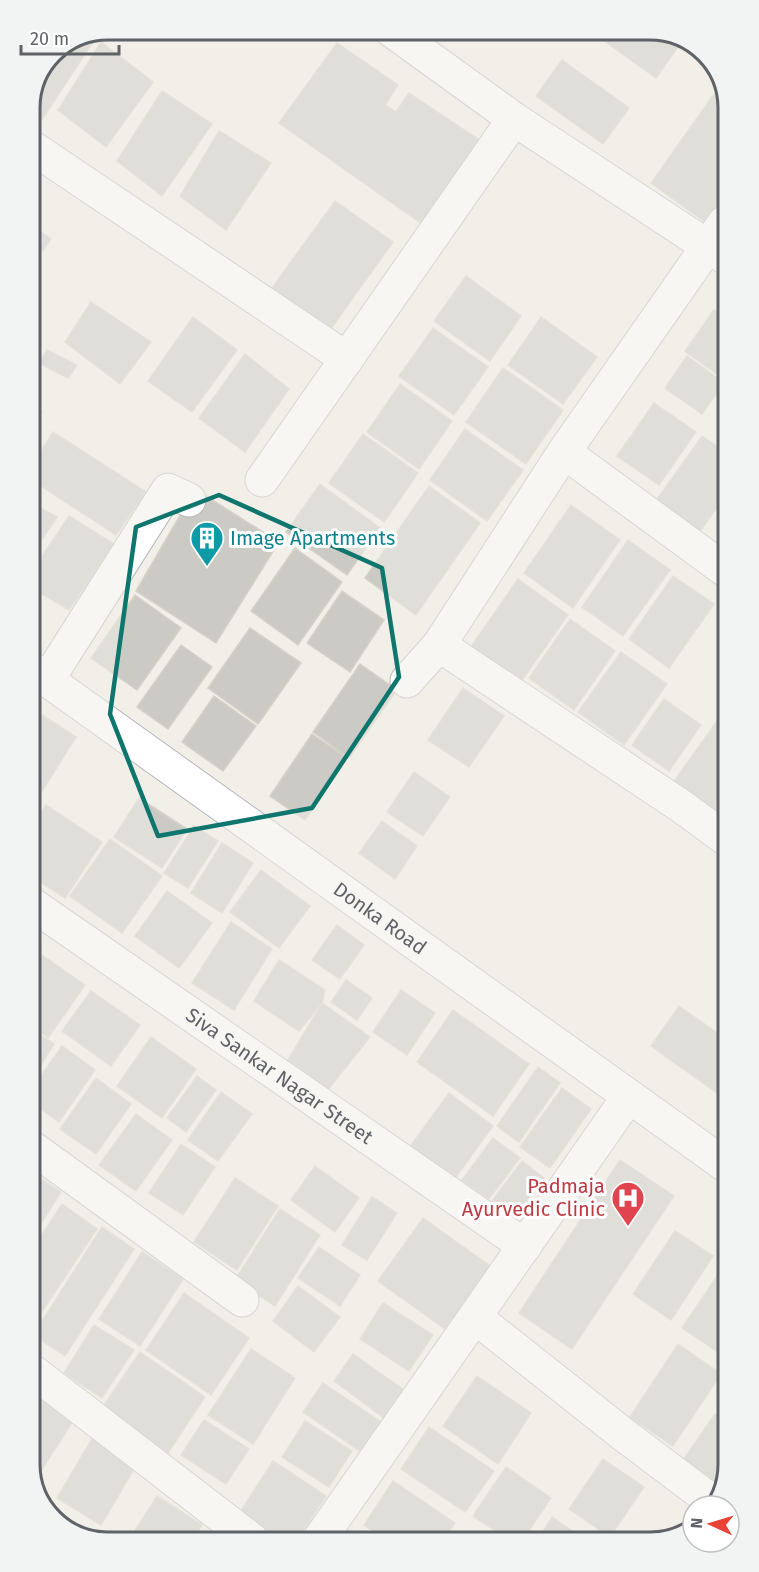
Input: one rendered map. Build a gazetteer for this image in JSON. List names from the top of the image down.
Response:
{
  "streets": {
    "street": ["Donka Road", "Siva Sankar Nagar Street"]
  },
  "places": {
    "building": ["Image Apartments"],
    "hospital": ["Padmaja Ayurvedic Clinic"]
  },
  "scale_bar": "20 m",
  "north": "left"
}
